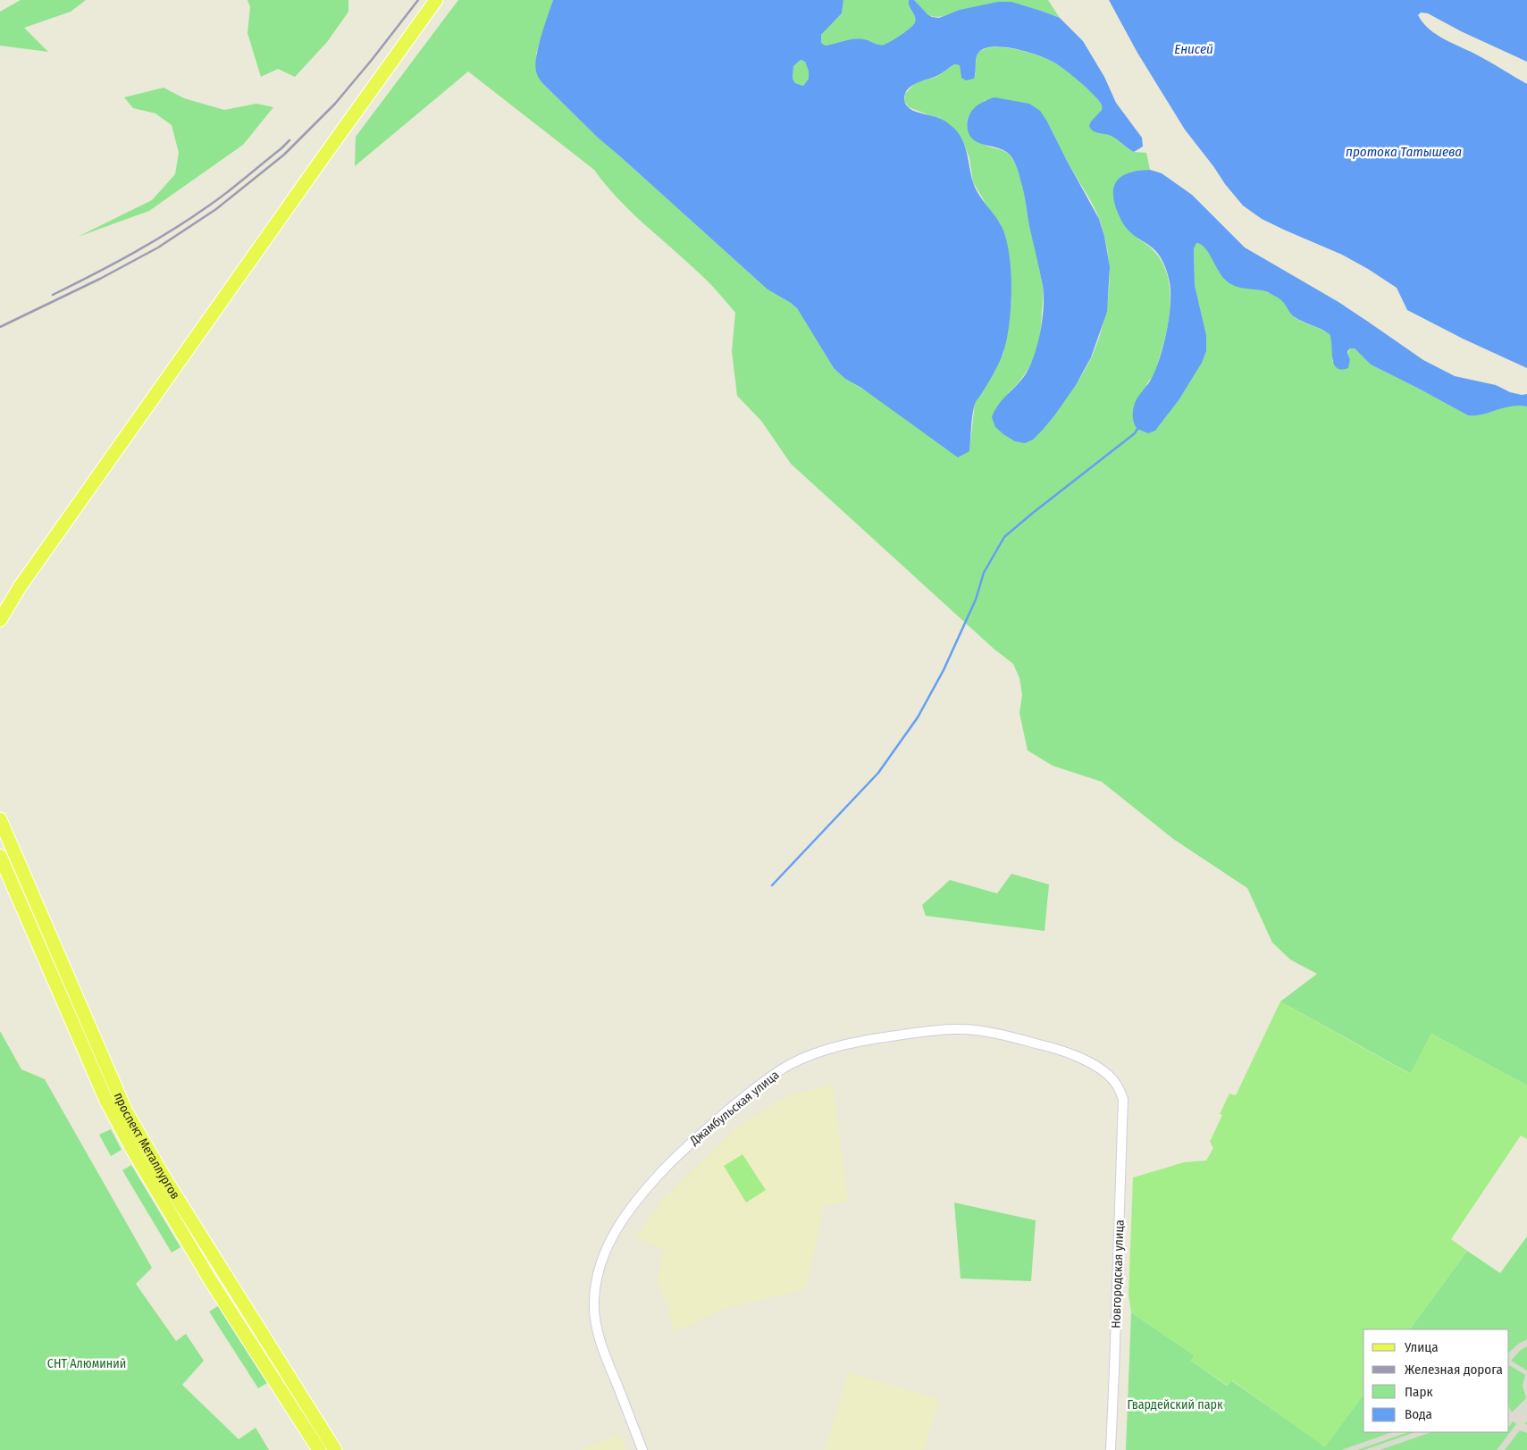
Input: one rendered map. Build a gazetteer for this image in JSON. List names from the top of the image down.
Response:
{
  "streets": {
    "main road": ["проспект Металлургов"],
    "street": ["Джамбульская улица", "Новгородская улица"]
  },
  "crossings": [
    ["Джамбульская улица", "Новгородская улица"]
  ],
  "water": ["Енисей", "протока Татышева"],
  "parks": ["СНТ Алюминий", "Гвардейский парк"],
  "legend": [
    "Улица",
    "Железная дорога",
    "Парк",
    "Вода"
  ]
}
